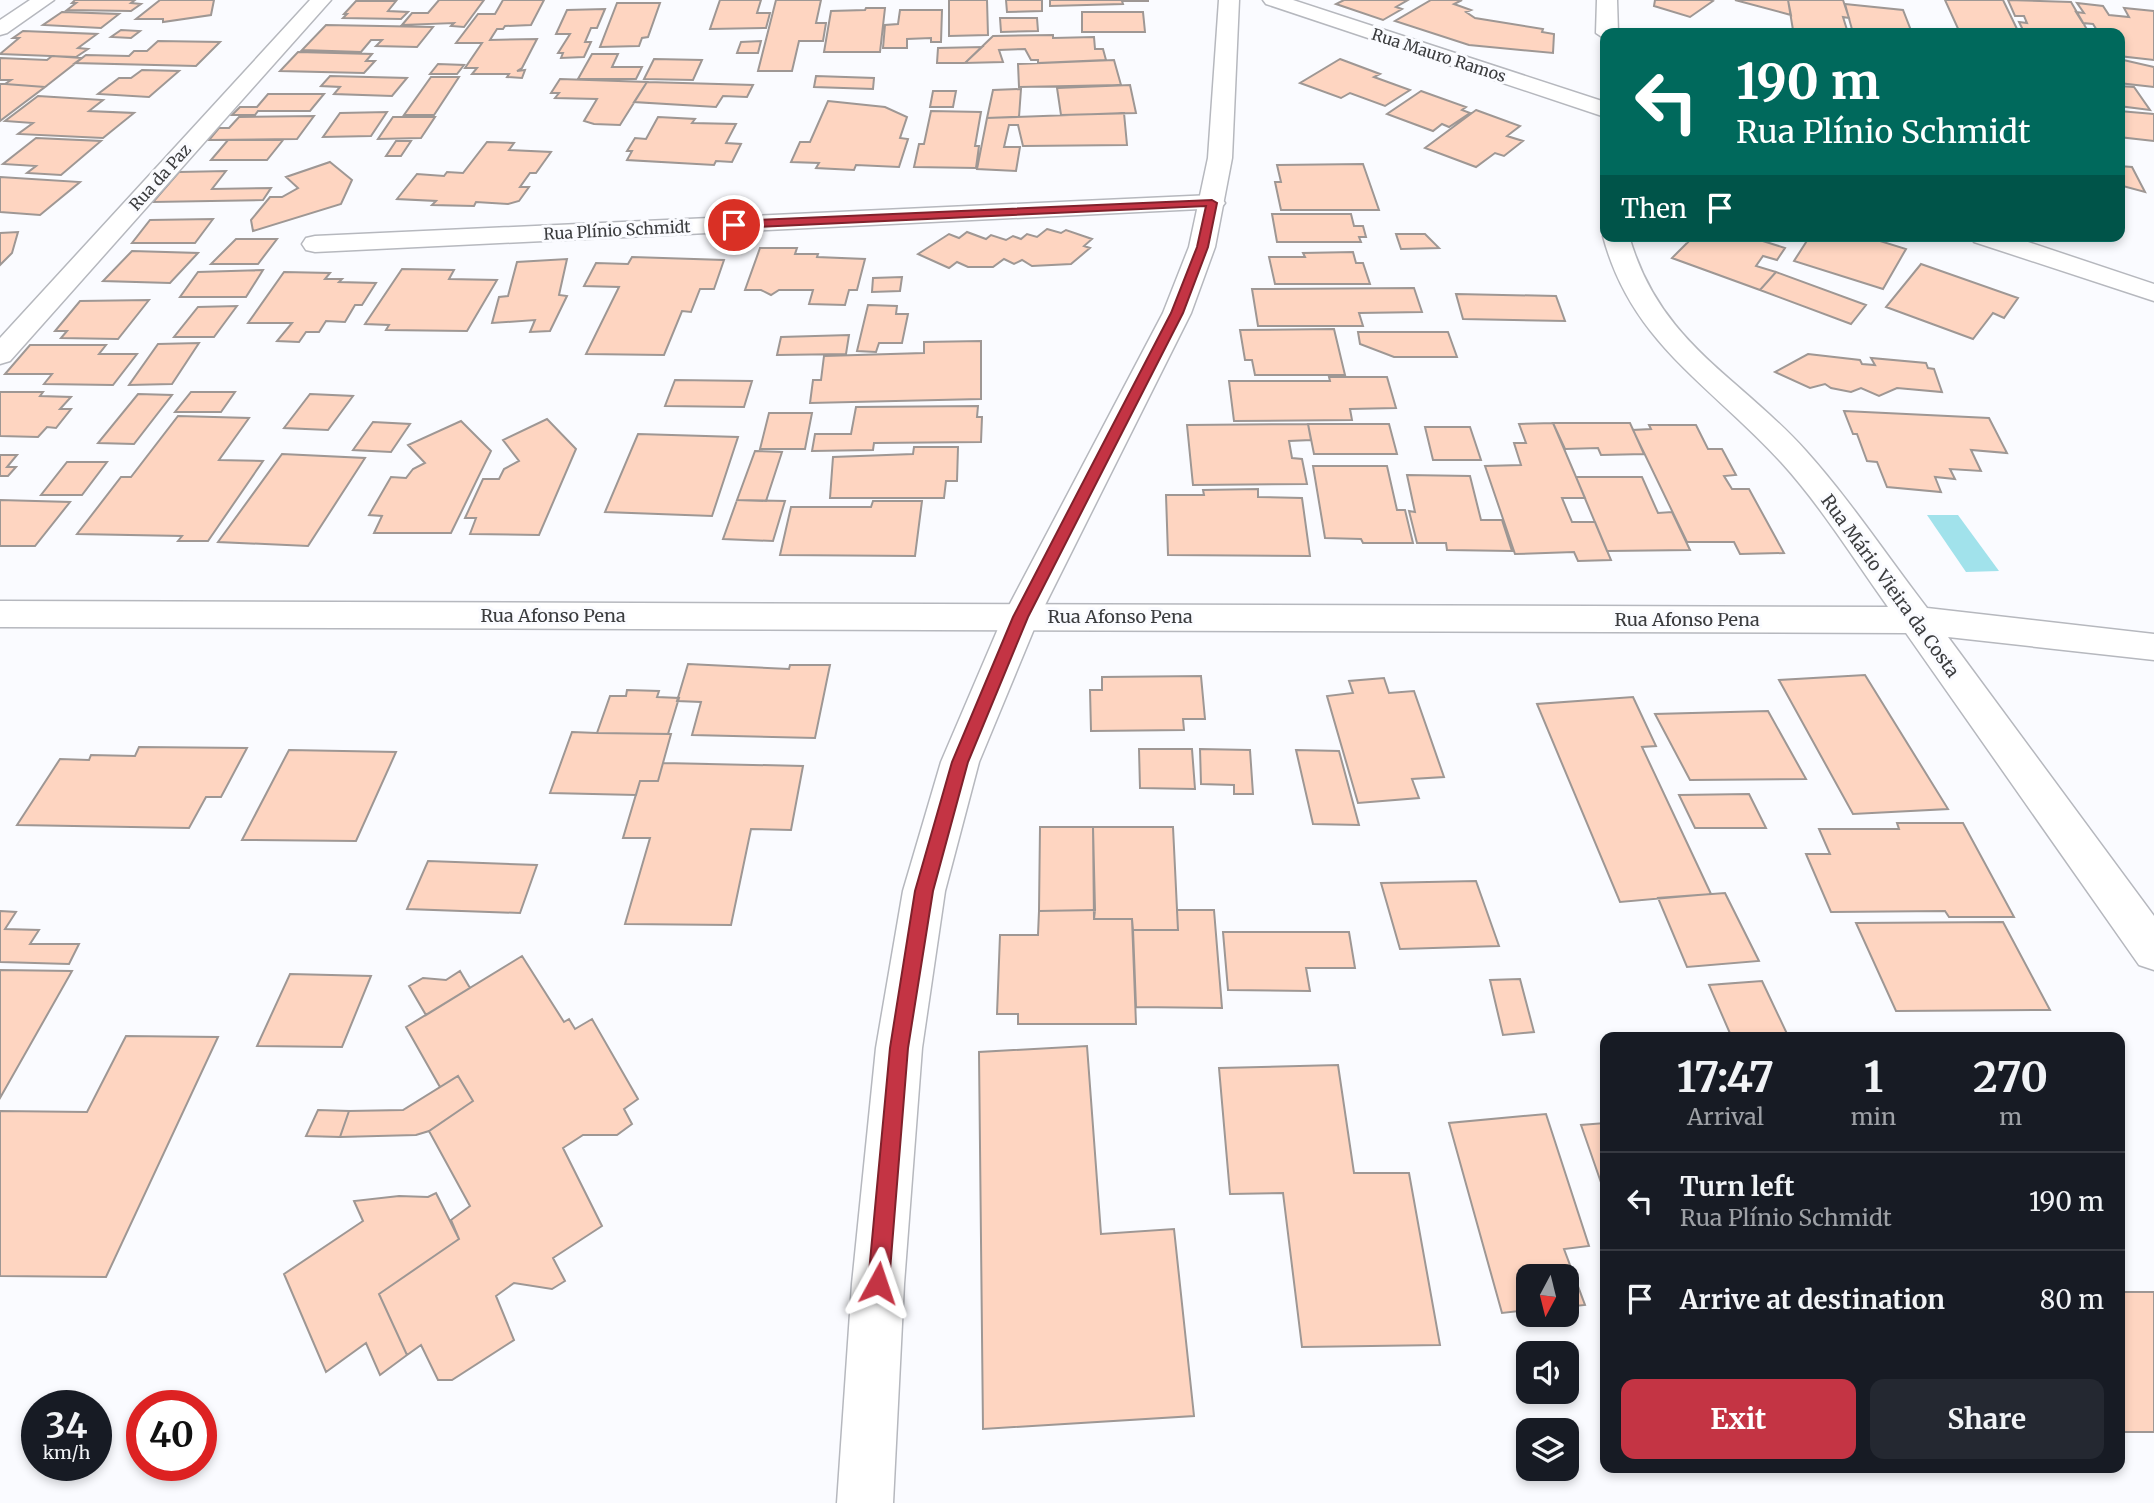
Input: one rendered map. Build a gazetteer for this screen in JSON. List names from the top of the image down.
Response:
{
  "streets": {
    "street": [
      "Rua Mauro Ramos",
      "Rua da Paz",
      "Rua Plínio Schmidt",
      "Rua Mário Vieira da Costa",
      "Rua Afonso Pena"
    ]
  },
  "crossings": [
    ["Rua Mário Vieira da Costa", "Rua Afonso Pena"]
  ],
  "north": "bottom",
  "page": {
    "turn": ["190 m", "Rua Plínio Schmidt"],
    "then": "Then",
    "eta": [
      "17:47",
      "Arrival",
      "1",
      "min",
      "270",
      "m"
    ],
    "list": [
      {
        "name": "Turn left",
        "note": "Rua Plínio Schmidt",
        "value": "190 m"
      },
      {
        "name": "Arrive at destination",
        "value": "80 m"
      }
    ],
    "buttons": ["Exit", "Share"],
    "speed": "34 km/h",
    "limit": "40"
  }
}
